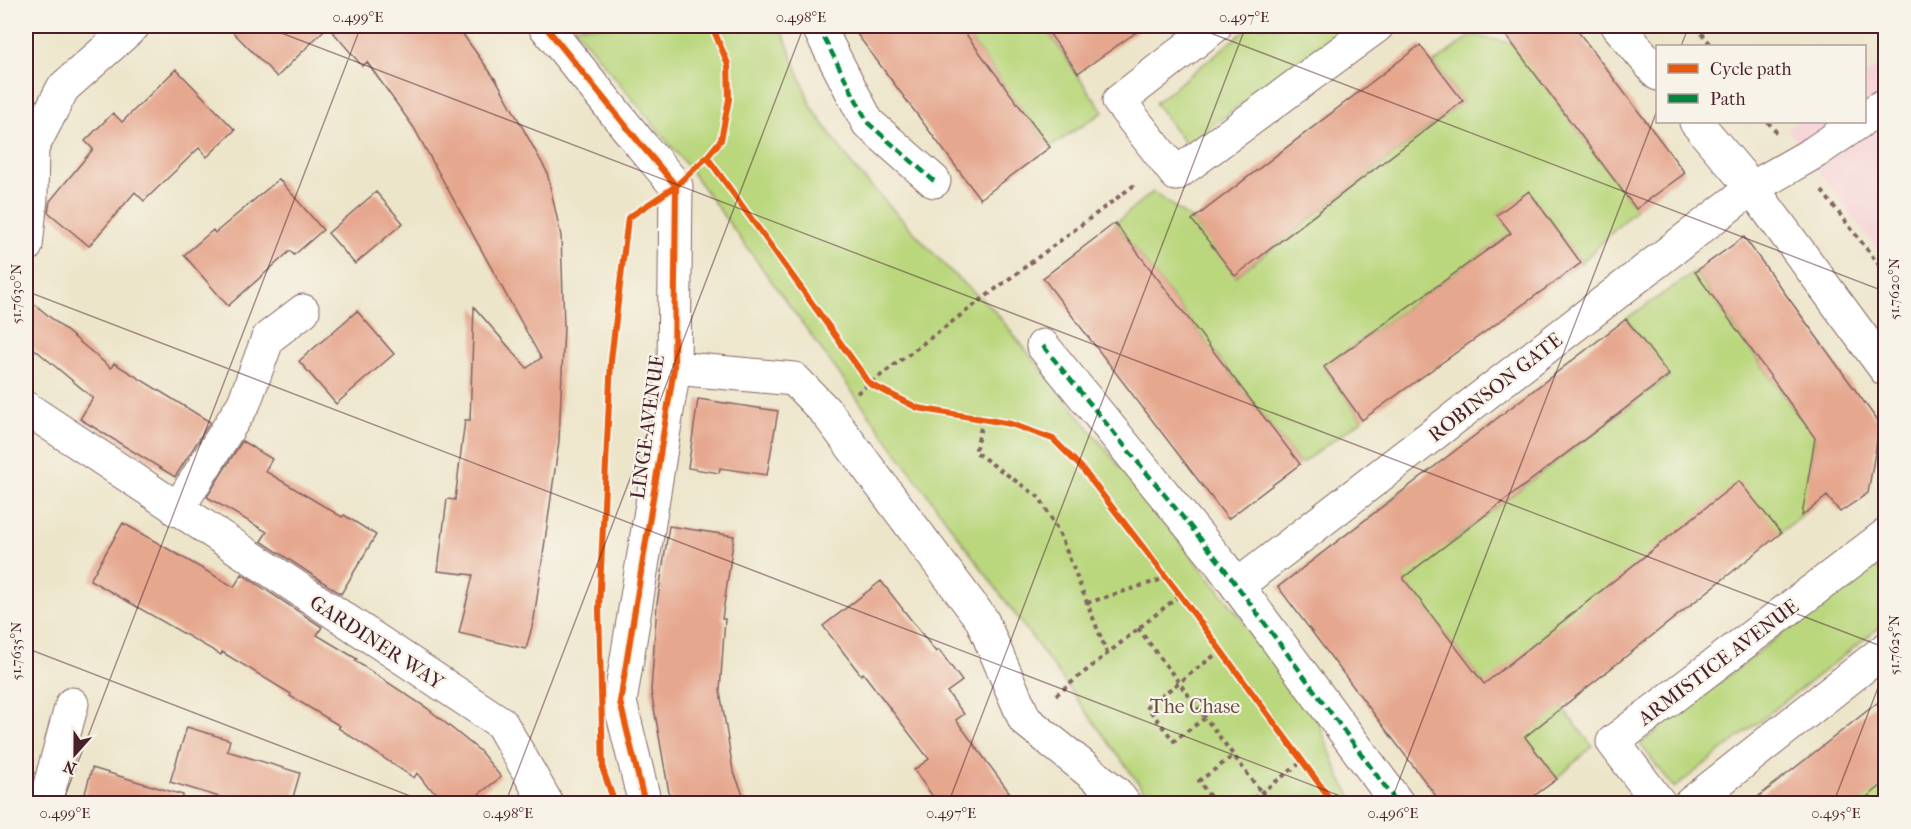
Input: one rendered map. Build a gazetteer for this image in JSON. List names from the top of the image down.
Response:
{
  "streets": {
    "street": [
      "ROBINSON GATE",
      "LINGE AVENUE",
      "GARDINER WAY",
      "ARMISTICE AVENUE"
    ]
  },
  "parks": ["The Chase"],
  "legend": ["Cycle path", "Path"],
  "north": "bottom",
  "coordinates": [
    "0.499°E",
    "0.498°E",
    "0.497°E",
    "51.7620°N",
    "51.7630°N",
    "51.7625°N",
    "51.7635°N",
    "0.496°E",
    "0.495°E"
  ]
}
